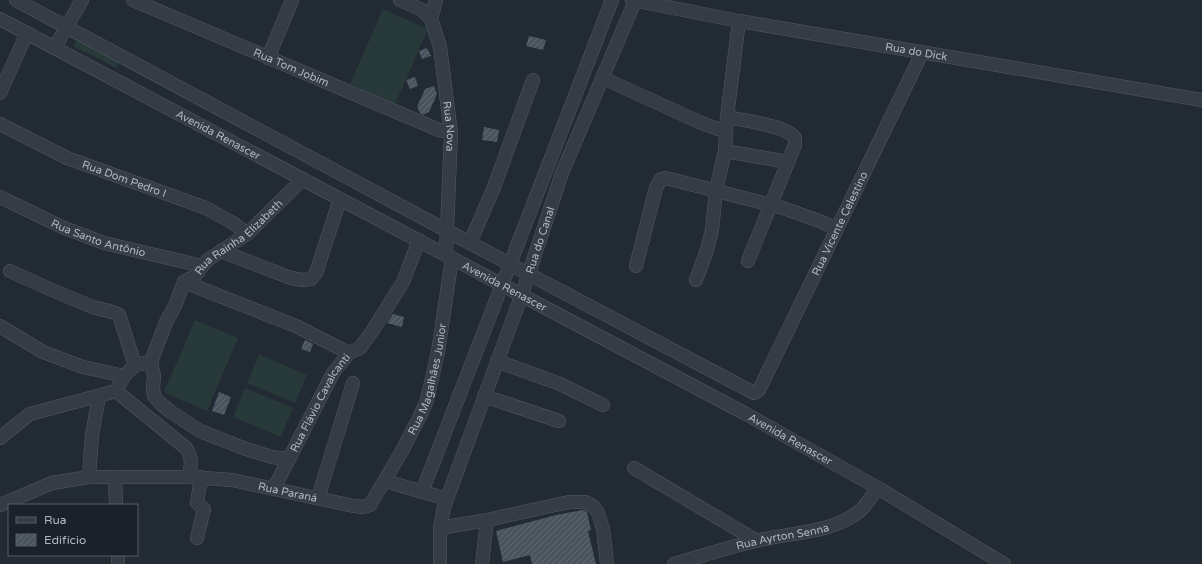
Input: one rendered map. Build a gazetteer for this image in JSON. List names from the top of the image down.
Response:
{
  "streets": {
    "street": [
      "Rua do Dick",
      "Rua Tom Jobim",
      "Rua Nova",
      "Avenida Renascer",
      "Rua Dom Pedro I",
      "Rua Vicente Celestino",
      "Rua Santo Antônio",
      "Rua Rainha Elizabeth",
      "Rua do Canal",
      "Rua Magalhães Junior",
      "Rua Flávio Cavalcanti",
      "Rua Paraná",
      "Rua Ayrton Senna"
    ]
  },
  "crossings": [
    ["Rua do Dick", "Rua Vicente Celestino"],
    ["Rua do Dick", "Rua do Canal"],
    ["Rua Tom Jobim", "Rua Nova"],
    ["Rua Nova", "Avenida Renascer"],
    ["Rua Nova", "Rua Magalhães Junior"],
    ["Avenida Renascer", "Rua Vicente Celestino"],
    ["Avenida Renascer", "Rua Rainha Elizabeth"],
    ["Avenida Renascer", "Rua do Canal"],
    ["Avenida Renascer", "Rua Magalhães Junior"],
    ["Avenida Renascer", "Rua Flávio Cavalcanti"],
    ["Avenida Renascer", "Rua Ayrton Senna"],
    ["Rua Dom Pedro I", "Rua Rainha Elizabeth"],
    ["Rua Santo Antônio", "Rua Rainha Elizabeth"],
    ["Rua Magalhães Junior", "Rua Paraná"],
    ["Rua Flávio Cavalcanti", "Rua Paraná"]
  ],
  "legend": ["Rua", "Edifício"]
}
